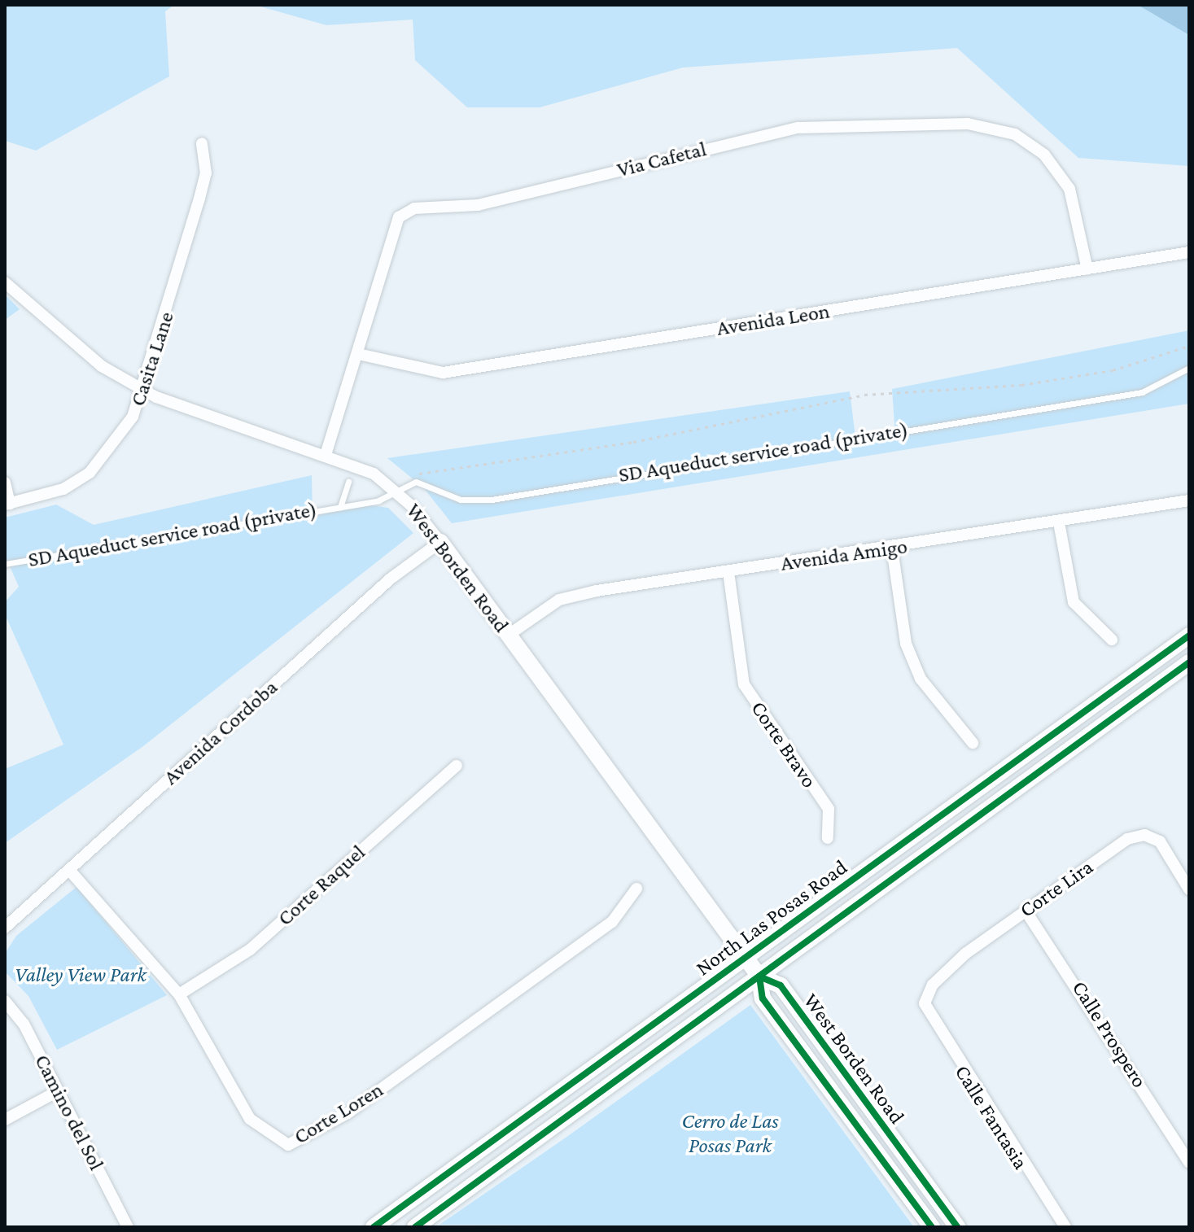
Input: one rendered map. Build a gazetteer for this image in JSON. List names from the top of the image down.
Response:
{
  "streets": {
    "street": [
      "Via Cafetal",
      "Avenida Leon",
      "Casita Lane",
      "Avenida Amigo",
      "West Borden Road",
      "Avenida Cordoba",
      "Corte Bravo",
      "Corte Raquel",
      "Corte Lira",
      "North Las Posas Road",
      "Calle Prospero",
      "Camino del Sol",
      "Corte Loren",
      "Calle Fantasia"
    ],
    "lane": ["SD Aqueduct service road (private)"]
  },
  "crossings": [
    ["Via Cafetal", "Avenida Leon"],
    ["Via Cafetal", "West Borden Road"],
    ["Casita Lane", "West Borden Road"],
    ["SD Aqueduct service road (private)", "West Borden Road"],
    ["Avenida Amigo", "West Borden Road"],
    ["Avenida Amigo", "Corte Bravo"],
    ["West Borden Road", "Avenida Cordoba"],
    ["West Borden Road", "North Las Posas Road"],
    ["Avenida Cordoba", "Corte Loren"],
    ["Corte Raquel", "Corte Loren"],
    ["Corte Lira", "Calle Prospero"],
    ["Corte Lira", "Calle Fantasia"]
  ],
  "parks": ["Valley View Park", "Cerro de Las Posas Park"]
}
